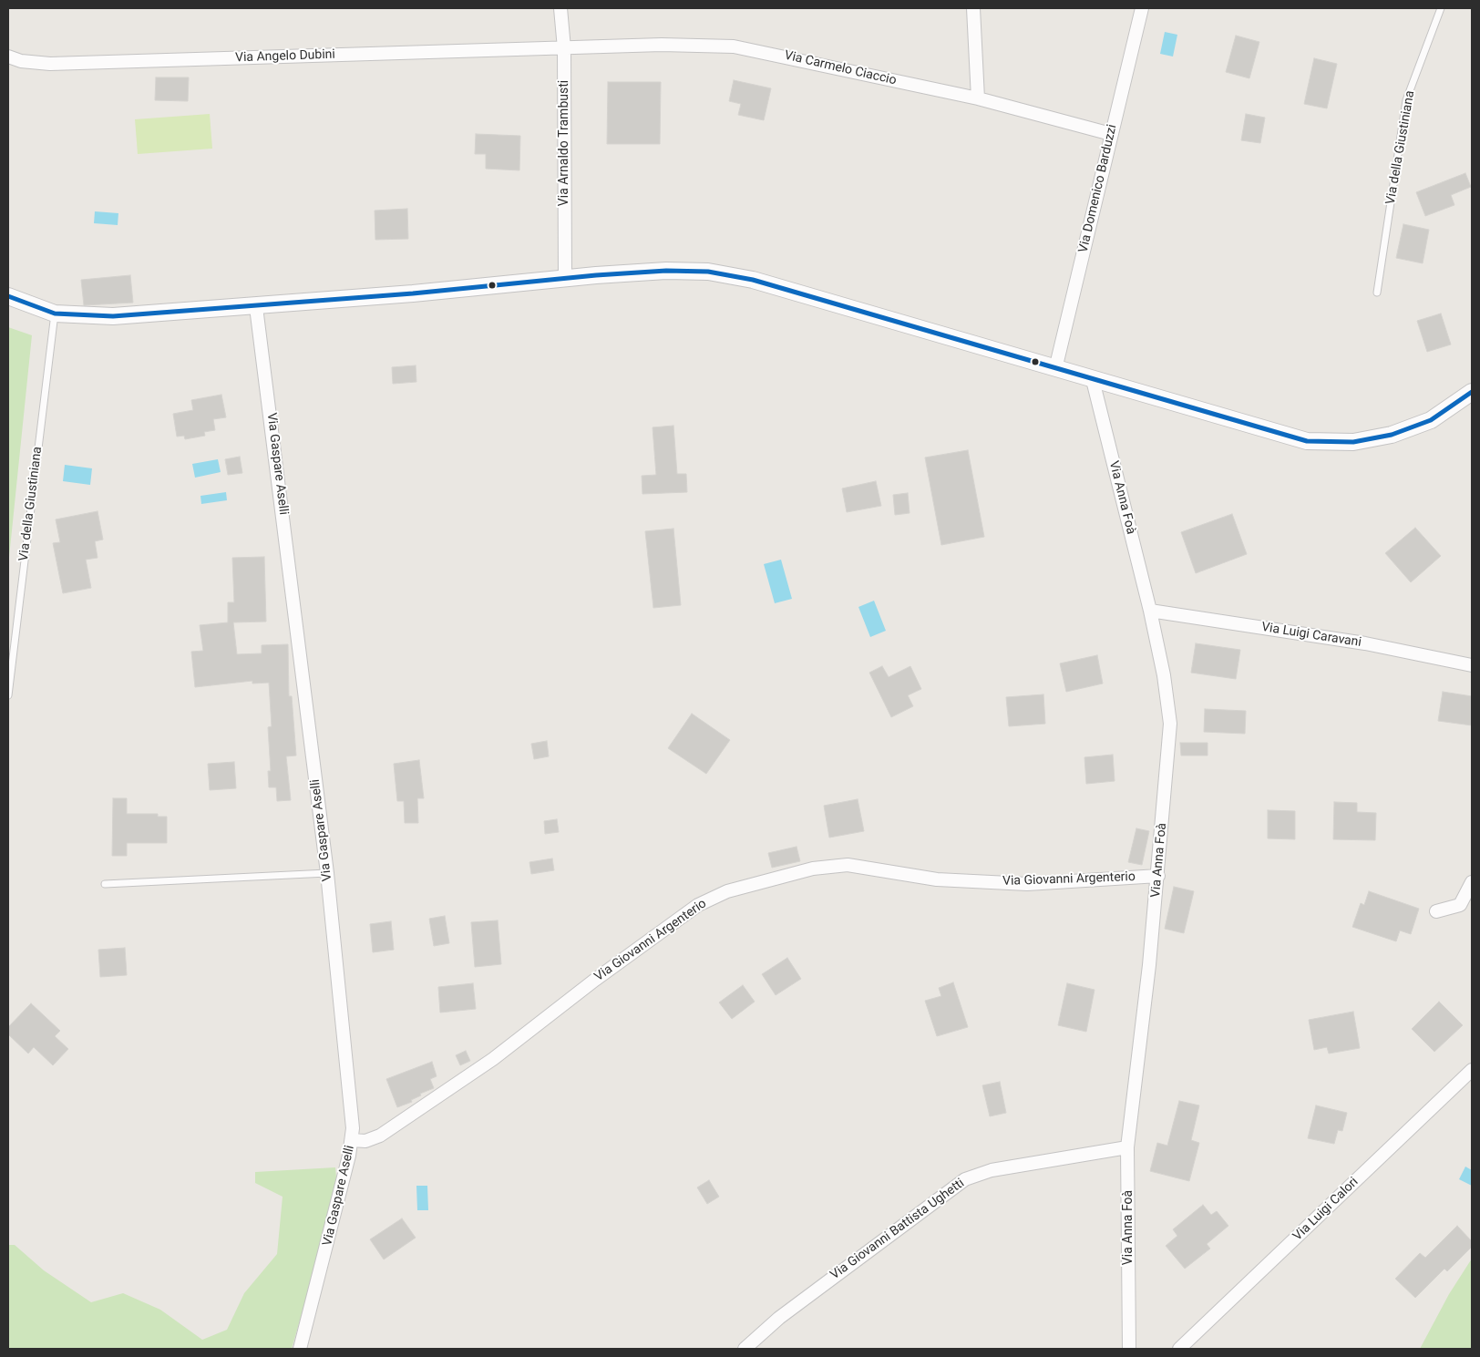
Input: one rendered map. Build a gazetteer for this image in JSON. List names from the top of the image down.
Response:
{
  "streets": {
    "street": [
      "Via Angelo Dubini",
      "Via Carmelo Ciaccio",
      "Via Arnaldo Trambusti",
      "Via Domenico Barduzzi",
      "Via Gaspare Aselli",
      "Via Anna Foà",
      "Via Luigi Caravani",
      "Via Giovanni Argenterio",
      "Via Luigi Calori",
      "Via Giovanni Battista Ughetti"
    ],
    "lane": ["Via della Giustiniana"]
  },
  "crossings": [
    ["Via Angelo Dubini", "Via Carmelo Ciaccio"],
    ["Via Angelo Dubini", "Via Arnaldo Trambusti"],
    ["Via Carmelo Ciaccio", "Via Arnaldo Trambusti"],
    ["Via Carmelo Ciaccio", "Via Domenico Barduzzi"],
    ["Via Gaspare Aselli", "Via Giovanni Argenterio"],
    ["Via Anna Foà", "Via Luigi Caravani"],
    ["Via Anna Foà", "Via Giovanni Argenterio"],
    ["Via Anna Foà", "Via Giovanni Battista Ughetti"]
  ]
}
